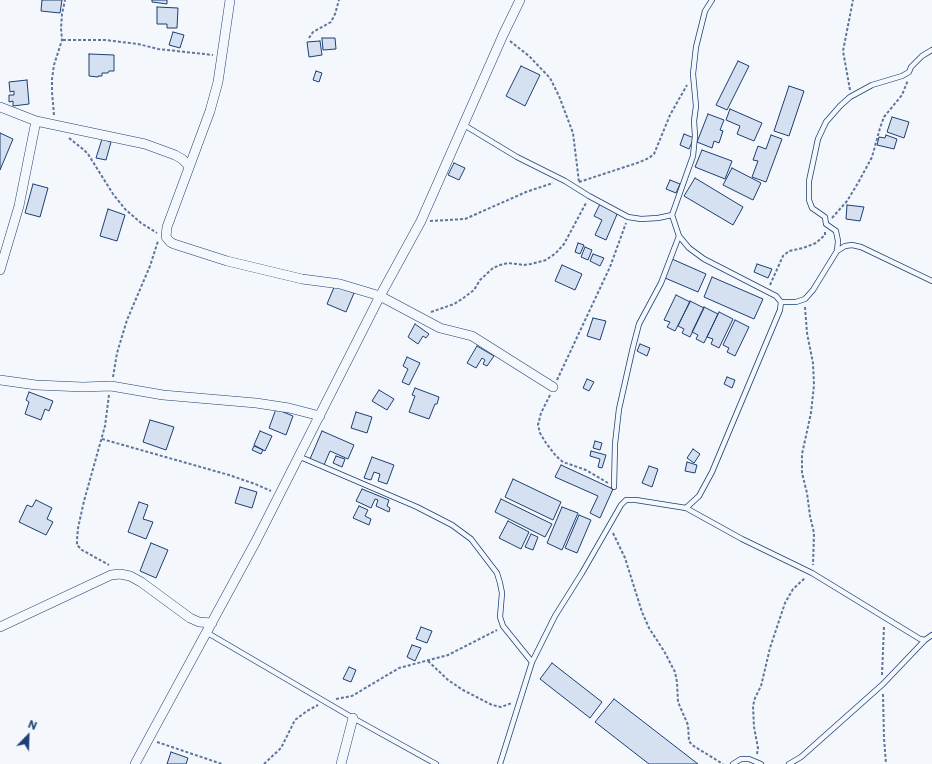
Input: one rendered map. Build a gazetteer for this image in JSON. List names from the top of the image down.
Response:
{
  "north": "top right"
}
